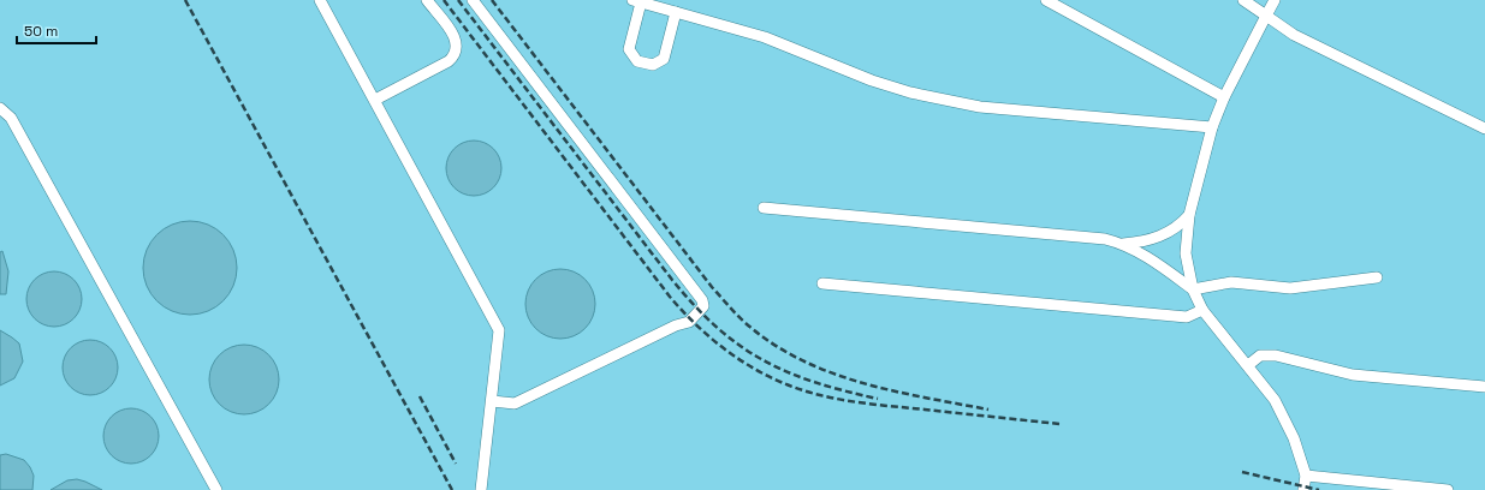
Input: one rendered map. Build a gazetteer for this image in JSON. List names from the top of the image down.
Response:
{
  "scale_bar": "50 m"
}
